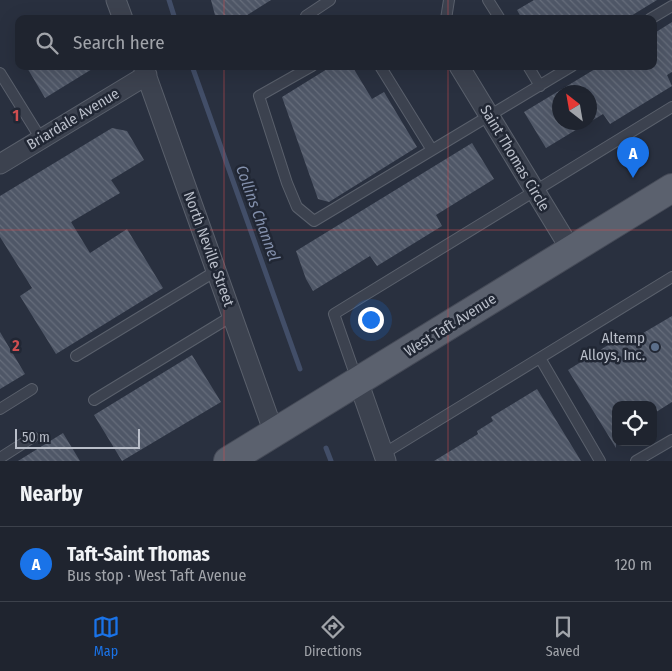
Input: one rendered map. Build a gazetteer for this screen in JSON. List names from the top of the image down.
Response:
{
  "streets": {
    "main road": ["West Taft Avenue"],
    "street": ["Briardale Avenue", "Saint Thomas Circle", "North Neville Street"]
  },
  "crossings": [
    ["Briardale Avenue", "North Neville Street"],
    ["Saint Thomas Circle", "West Taft Avenue"],
    ["North Neville Street", "West Taft Avenue"]
  ],
  "water": ["Collins Channel"],
  "places": ["Altemp Alloys, Inc."],
  "scale_bar": "50 m",
  "north": "top left",
  "page": {
    "search": "Search here",
    "pins": "A",
    "scale": "50 m",
    "heading": "Nearby",
    "list": [
      {
        "mark": "A",
        "name": "Taft-Saint Thomas",
        "note": "Bus stop · West Taft Avenue",
        "value": "120 m"
      }
    ],
    "nav": ["Map", "Directions", "Saved"]
  },
  "grid": {
    "rows": ["1", "2"]
  }
}
